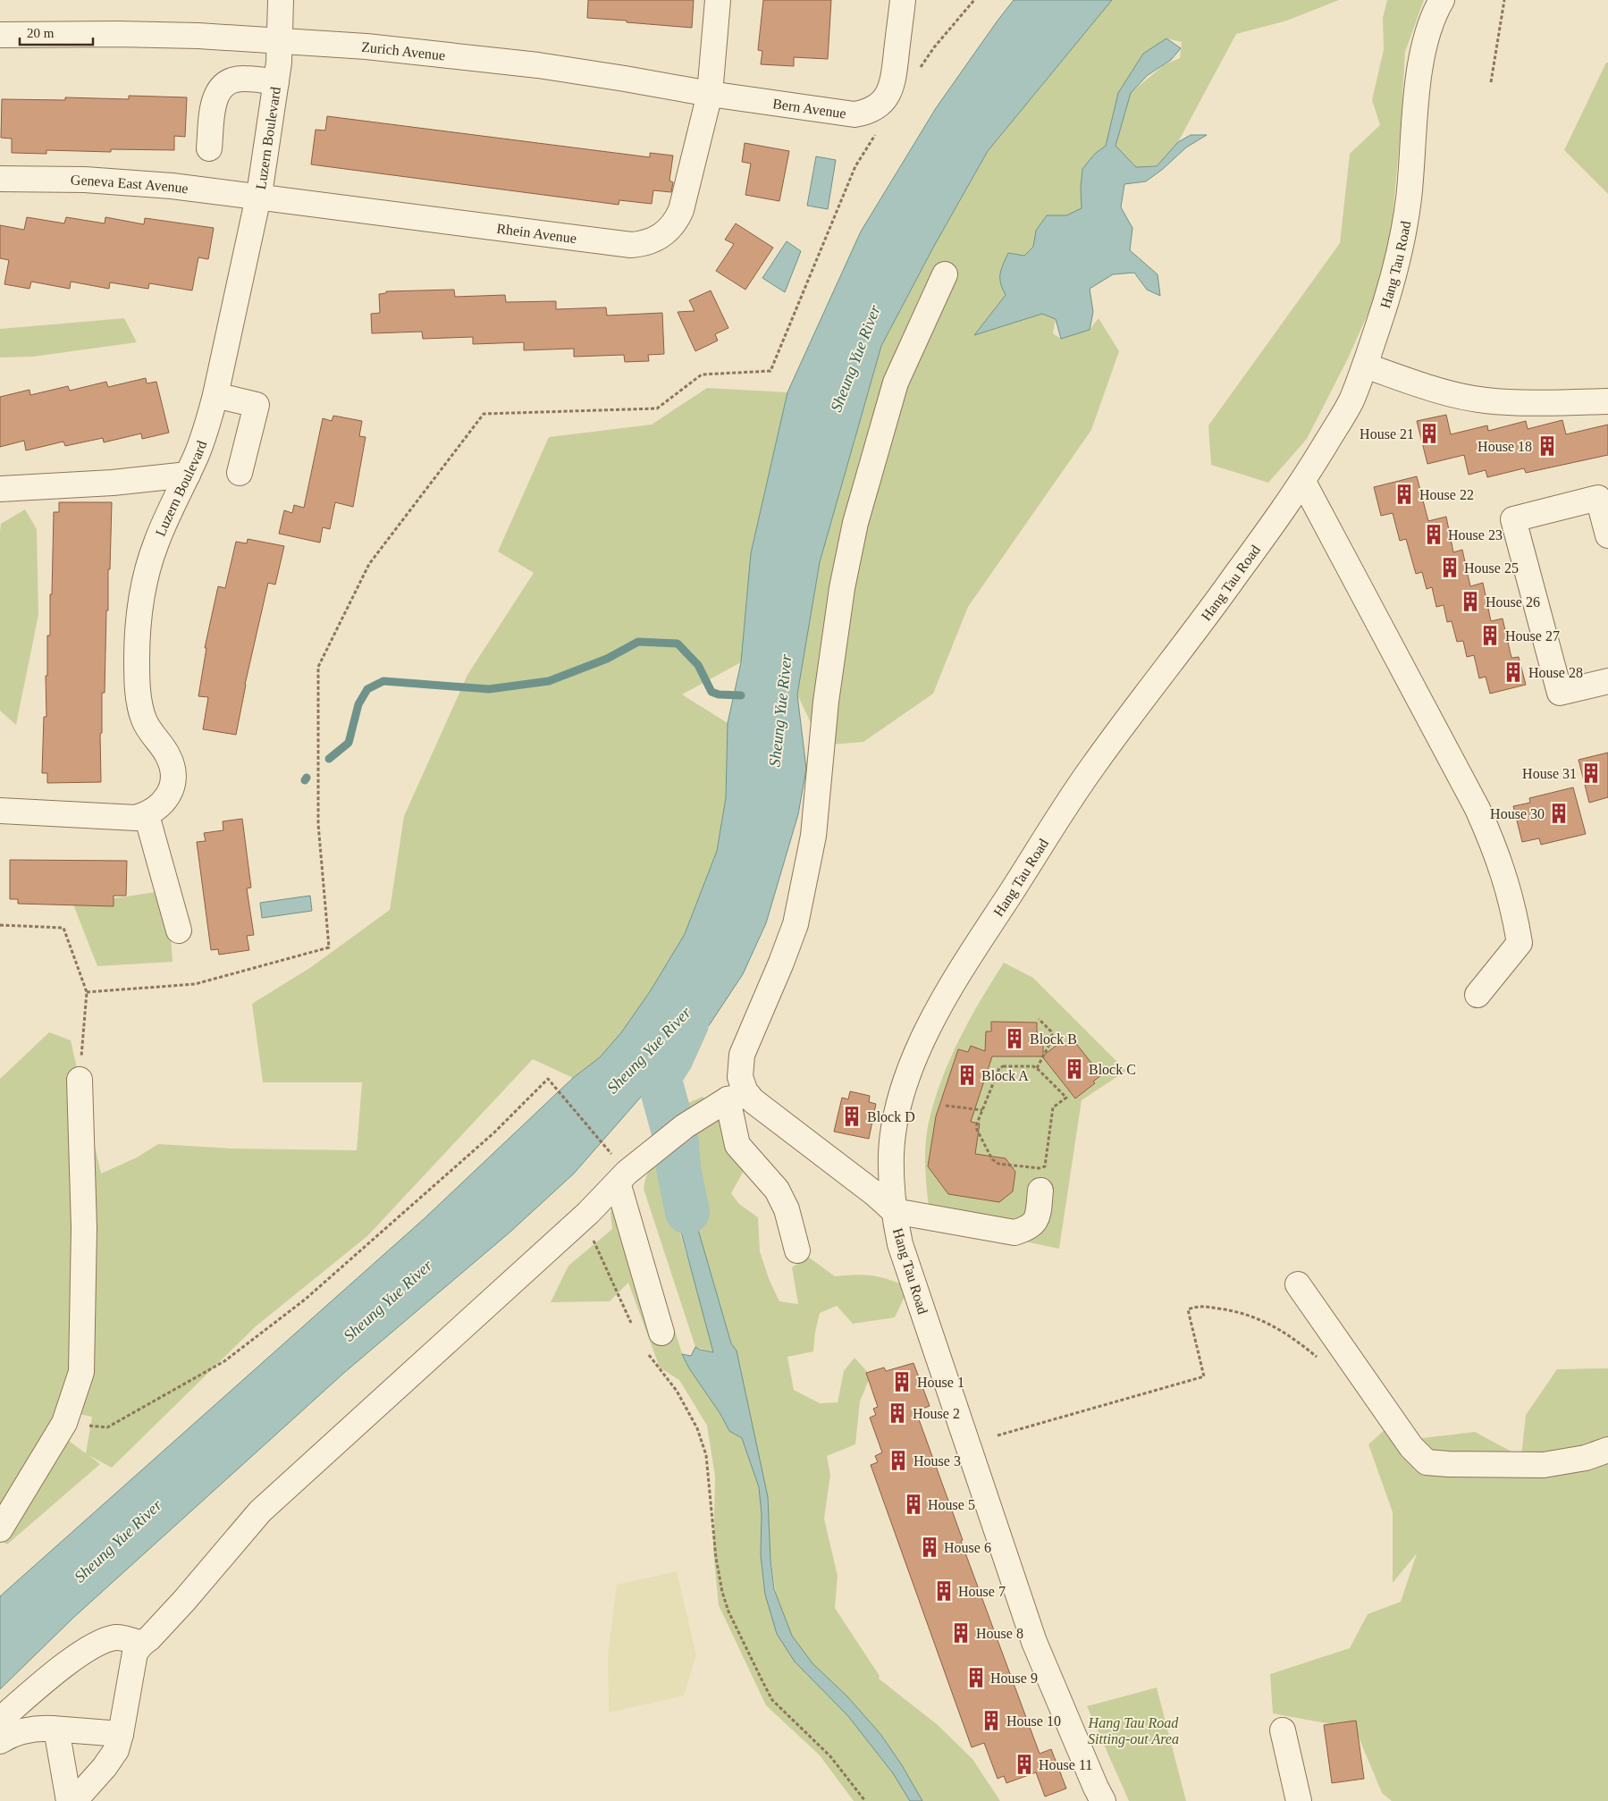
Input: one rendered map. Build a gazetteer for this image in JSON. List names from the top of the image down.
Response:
{
  "streets": {
    "street": [
      "Zurich Avenue",
      "Bern Avenue",
      "Luzern Boulevard",
      "Geneva East Avenue",
      "Rhein Avenue",
      "Hang Tau Road"
    ]
  },
  "crossings": [
    ["Zurich Avenue", "Bern Avenue"],
    ["Zurich Avenue", "Luzern Boulevard"],
    ["Zurich Avenue", "Rhein Avenue"],
    ["Bern Avenue", "Rhein Avenue"],
    ["Luzern Boulevard", "Geneva East Avenue"],
    ["Luzern Boulevard", "Rhein Avenue"],
    ["Geneva East Avenue", "Rhein Avenue"]
  ],
  "water": ["Sheung Yue River"],
  "parks": ["Hang Tau Road Sitting-out Area"],
  "places": {
    "building": [
      "House 21",
      "House 18",
      "House 22",
      "House 23",
      "House 25",
      "House 26",
      "House 27",
      "House 28",
      "House 31",
      "House 30",
      "Block B",
      "Block C",
      "Block A",
      "Block D",
      "House 1",
      "House 2",
      "House 3",
      "House 5",
      "House 6",
      "House 7",
      "House 8",
      "House 9",
      "House 10",
      "House 11"
    ]
  },
  "scale_bar": "20 m"
}
